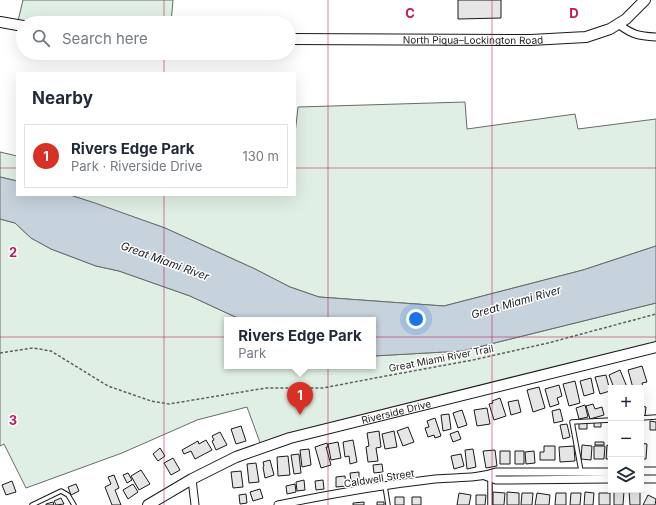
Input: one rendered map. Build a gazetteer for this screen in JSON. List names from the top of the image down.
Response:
{
  "streets": {
    "main road": ["North Piqua–Lockington Road", "Riverside Drive"],
    "street": ["Caldwell Street"],
    "path": ["Great Miami River Trail"]
  },
  "water": ["Great Miami River"],
  "page": {
    "search": "Search here",
    "heading": "Nearby",
    "list": [
      {
        "mark": "1",
        "name": "Rivers Edge Park",
        "note": "Park · Riverside Drive",
        "value": "130 m"
      }
    ],
    "popup": ["Rivers Edge Park", "Park"],
    "pins": "1",
    "map_buttons": ["+", "−"]
  },
  "grid": {
    "columns": ["C", "D"],
    "rows": ["2", "3"]
  }
}
